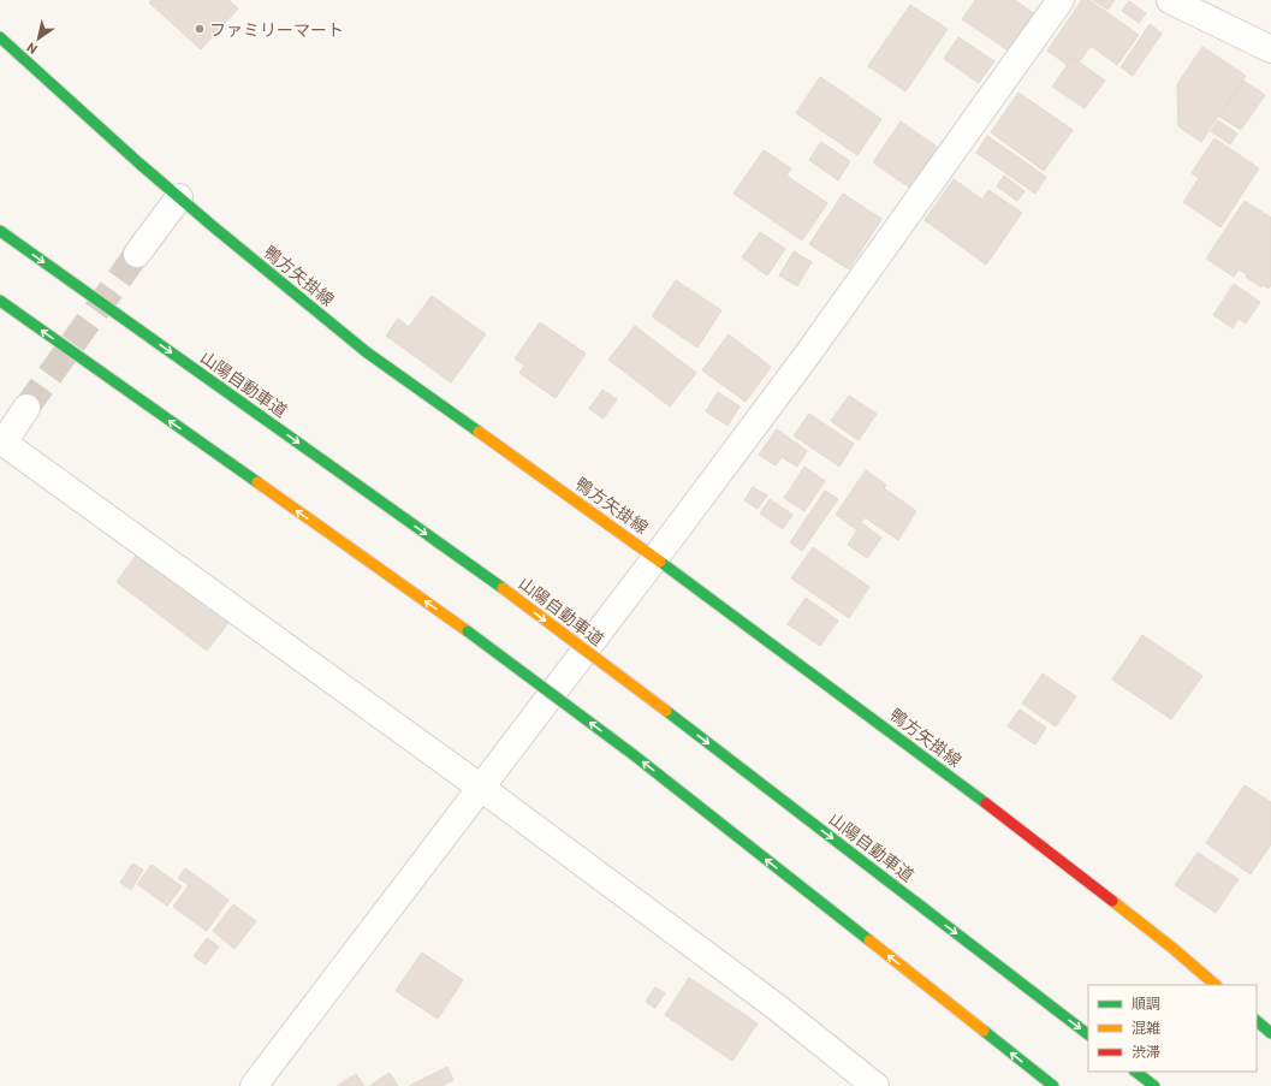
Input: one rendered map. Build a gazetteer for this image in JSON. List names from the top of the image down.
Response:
{
  "streets": {
    "main road": ["鴨方矢掛線", "山陽自動車道"]
  },
  "places": ["ファミリーマート"],
  "legend": ["順調", "混雑", "渋滞"],
  "north": "bottom left"
}
